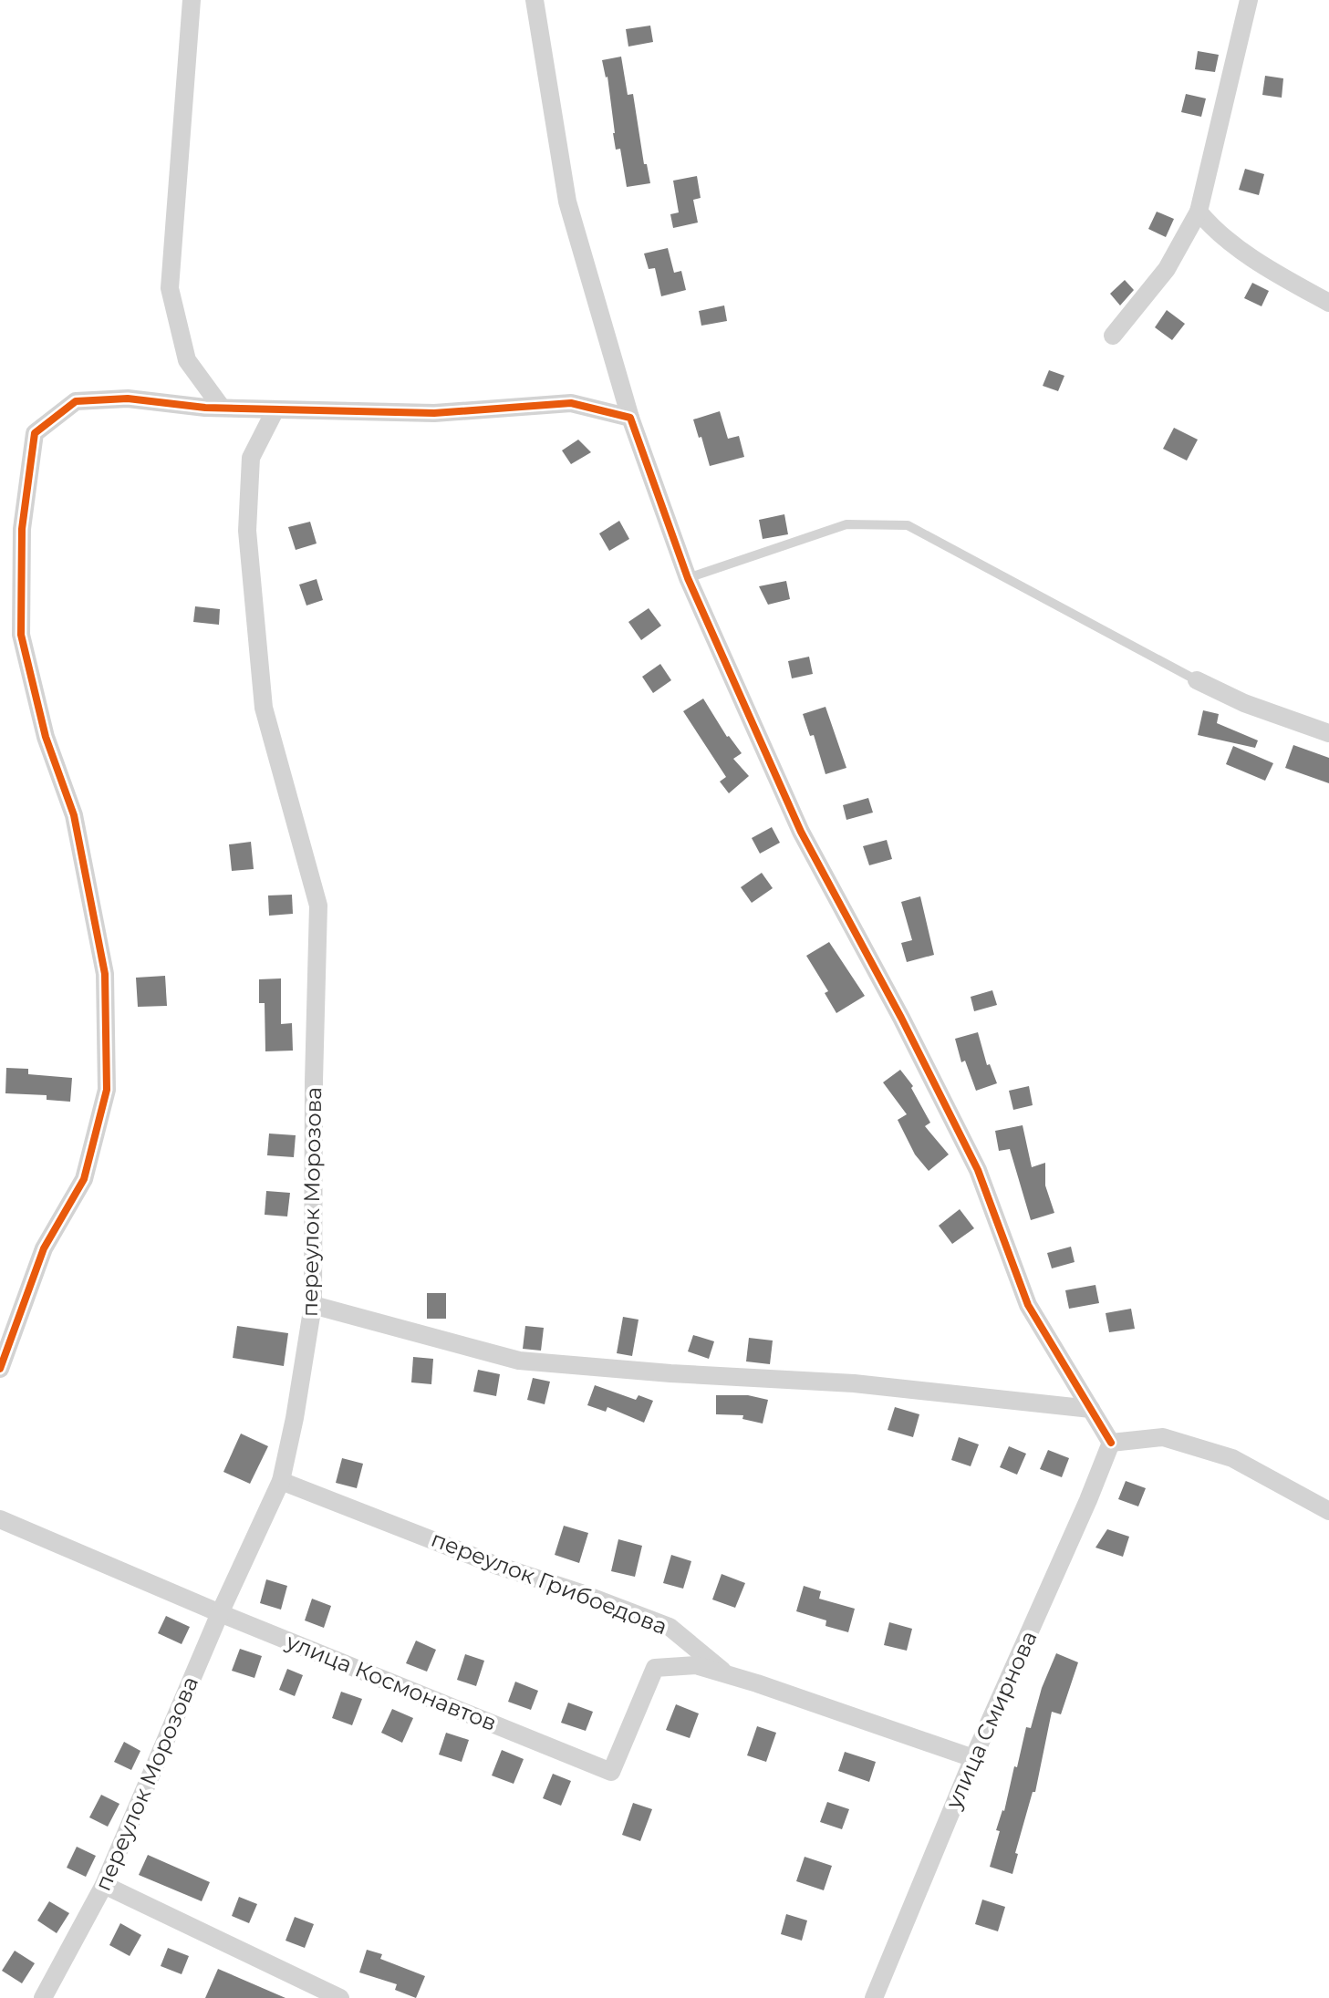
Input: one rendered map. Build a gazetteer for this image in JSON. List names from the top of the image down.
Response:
{
  "streets": {
    "street": [
      "переулок Морозова",
      "переулок Грибоедова",
      "улица Космонавтов",
      "улица Смирнова"
    ]
  },
  "crossings": [
    ["переулок Морозова", "переулок Грибоедова"],
    ["переулок Морозова", "улица Космонавтов"],
    ["переулок Грибоедова", "улица Космонавтов"],
    ["переулок Грибоедова", "улица Смирнова"]
  ]
}
